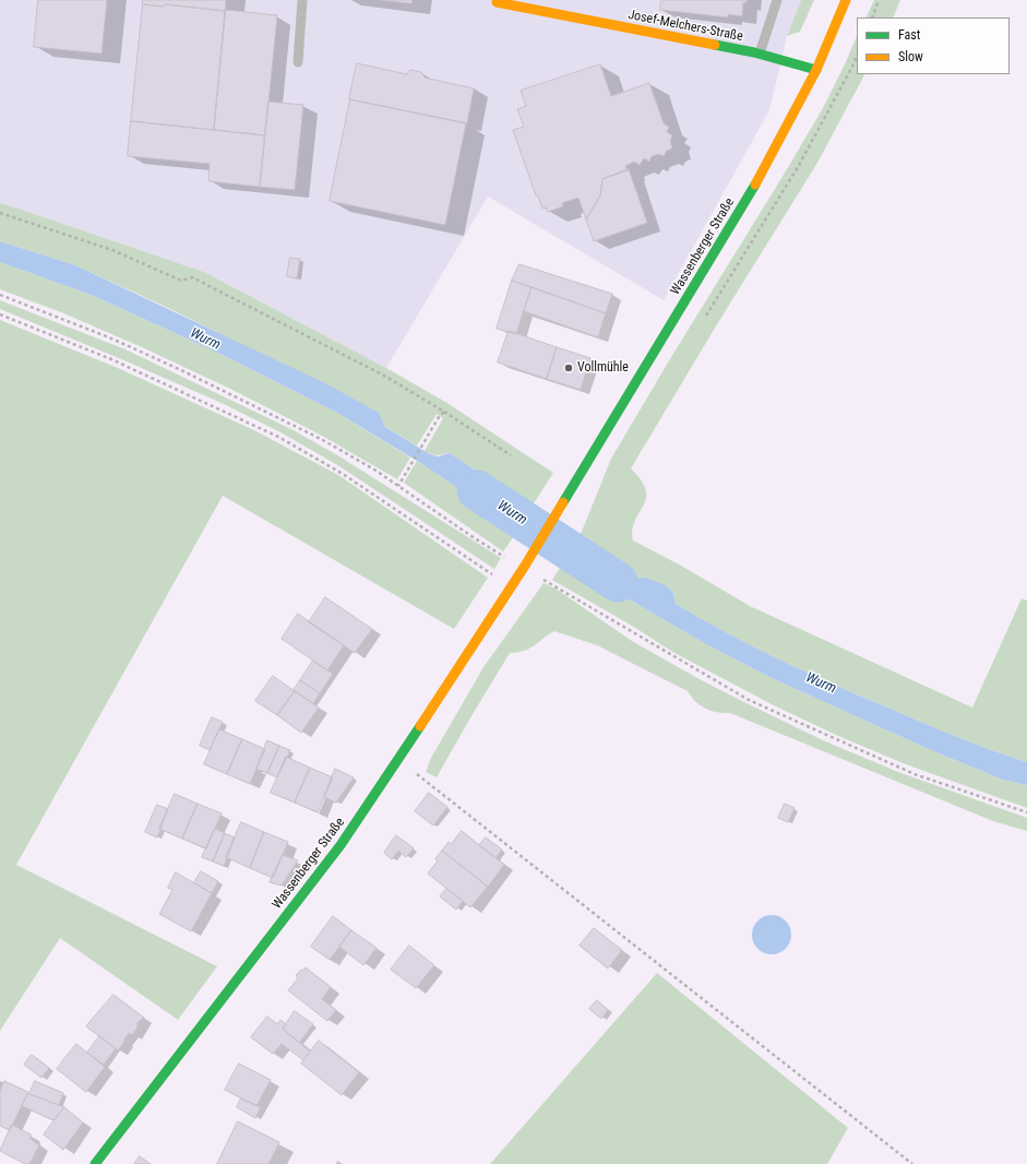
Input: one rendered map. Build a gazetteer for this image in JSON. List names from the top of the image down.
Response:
{
  "streets": {
    "main road": ["Josef-Melchers-Straße", "Wassenberger Straße"]
  },
  "crossings": [
    ["Josef-Melchers-Straße", "Wassenberger Straße"]
  ],
  "water": ["Wurm"],
  "places": ["Vollmühle"],
  "legend": ["Fast", "Slow"]
}
